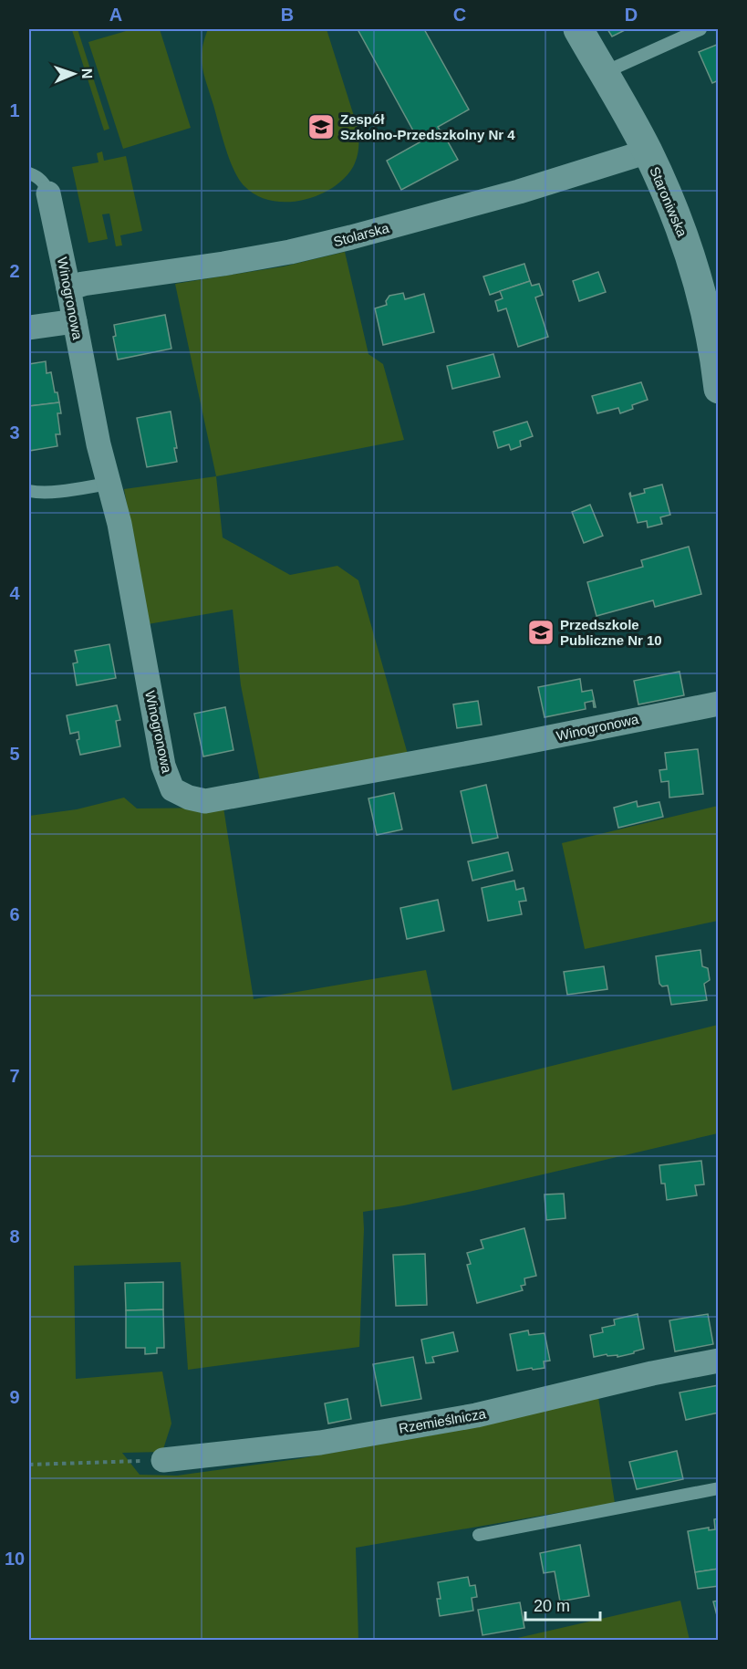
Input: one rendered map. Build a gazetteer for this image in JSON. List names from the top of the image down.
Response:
{
  "streets": {
    "street": [
      "Staroniwska",
      "Stolarska",
      "Winogronowa",
      "Rzemieślnicza"
    ]
  },
  "crossings": [
    ["Staroniwska", "Stolarska"],
    ["Stolarska", "Winogronowa"]
  ],
  "places": {
    "school or university": ["Zespół Szkolno-Przedszkolny Nr 4", "Przedszkole Publiczne Nr 10"]
  },
  "scale_bar": "20 m",
  "north": "right",
  "grid": {
    "columns": [
      "A",
      "B",
      "C",
      "D"
    ],
    "rows": [
      "1",
      "2",
      "3",
      "4",
      "5",
      "6",
      "7",
      "8",
      "9",
      "10"
    ]
  }
}
